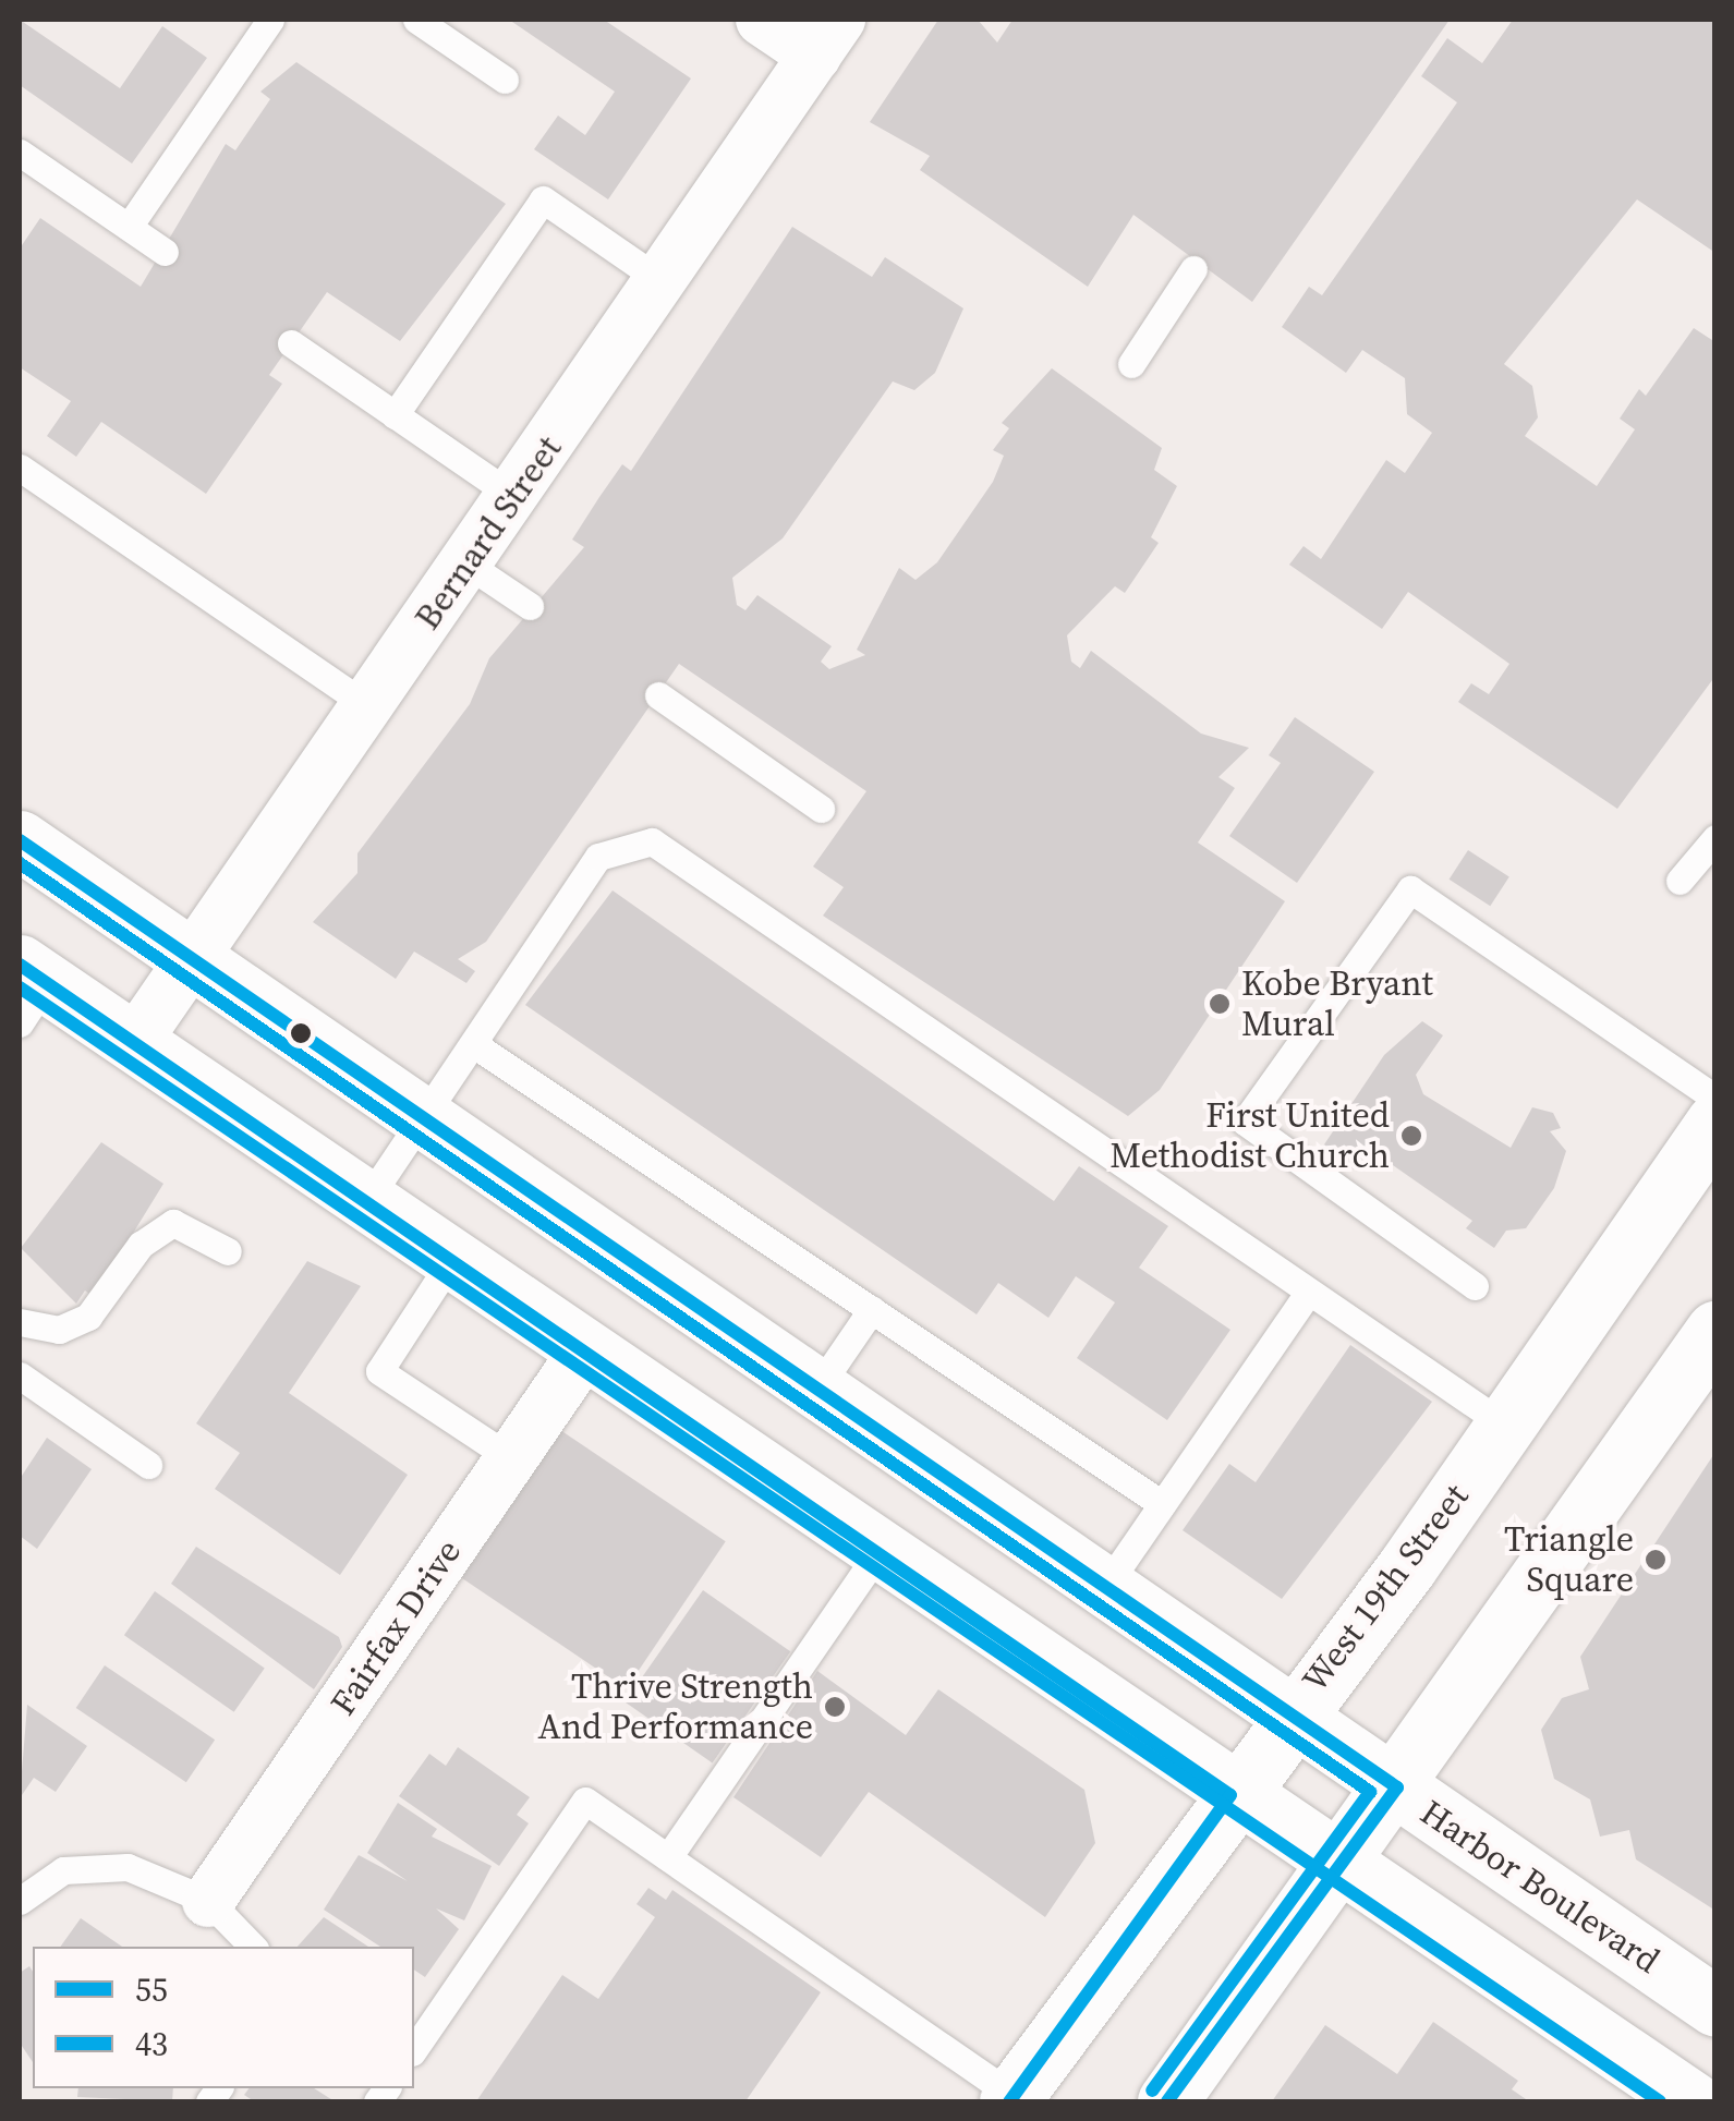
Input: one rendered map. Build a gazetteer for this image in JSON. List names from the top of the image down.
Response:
{
  "streets": {
    "main road": ["West 19th Street", "Harbor Boulevard"],
    "street": ["Bernard Street", "Fairfax Drive"]
  },
  "crossings": [
    ["Bernard Street", "Harbor Boulevard"],
    ["West 19th Street", "Harbor Boulevard"]
  ],
  "places": [
    "Kobe Bryant Mural",
    "First United Methodist Church",
    "Triangle Square",
    "Thrive Strength And Performance"
  ],
  "lines": ["transit line 55", "transit line 43"],
  "legend": ["55", "43"]
}
